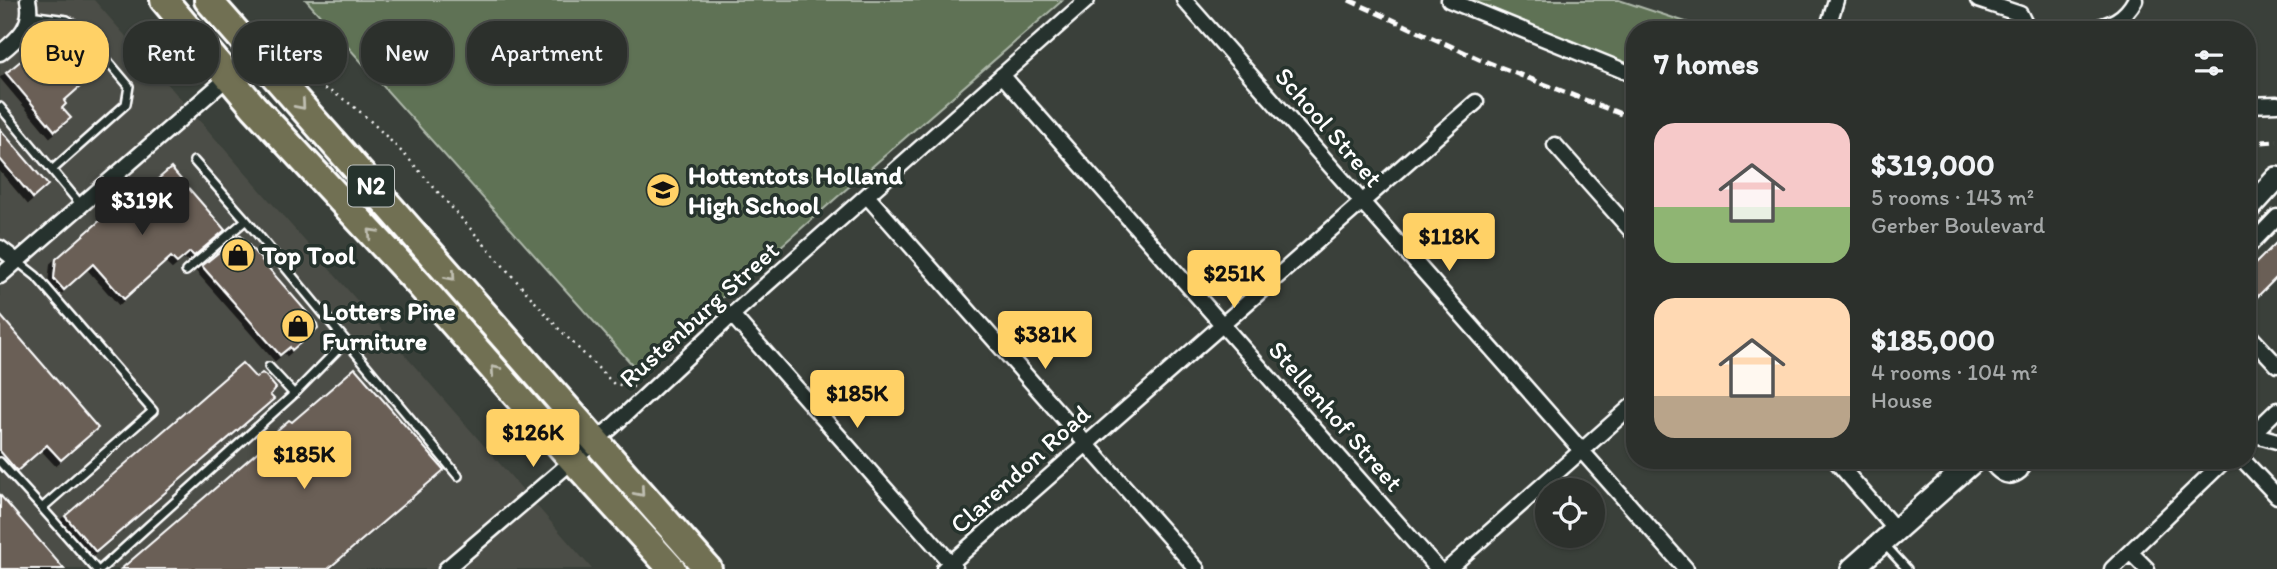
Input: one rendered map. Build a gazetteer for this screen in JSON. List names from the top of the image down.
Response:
{
  "streets": {
    "highway": ["N2"],
    "street": [
      "School Street",
      "Rustenburg Street",
      "Stellenhof Street",
      "Clarendon Road"
    ]
  },
  "crossings": [
    ["School Street", "Clarendon Road"],
    ["N2", "Rustenburg Street"],
    ["Rustenburg Street", "Stellenhof Street"],
    ["Stellenhof Street", "Clarendon Road"]
  ],
  "places": {
    "school or university": ["Hottentots Holland High School"],
    "shop": ["Top Tool", "Lotters Pine Furniture"]
  },
  "page": {
    "chip": [
      "Buy",
      "Rent",
      "Filters",
      "New",
      "Apartment"
    ],
    "heading": "7 homes",
    "list": [
      {
        "name": "$319,000",
        "note": "5 rooms · 143 m² · Gerber Boulevard"
      },
      {
        "name": "$185,000",
        "note": "4 rooms · 104 m² · House"
      }
    ],
    "price": [
      "$319K",
      "$118K",
      "$251K",
      "$381K",
      "$185K",
      "$126K",
      "$185K"
    ]
  }
}
